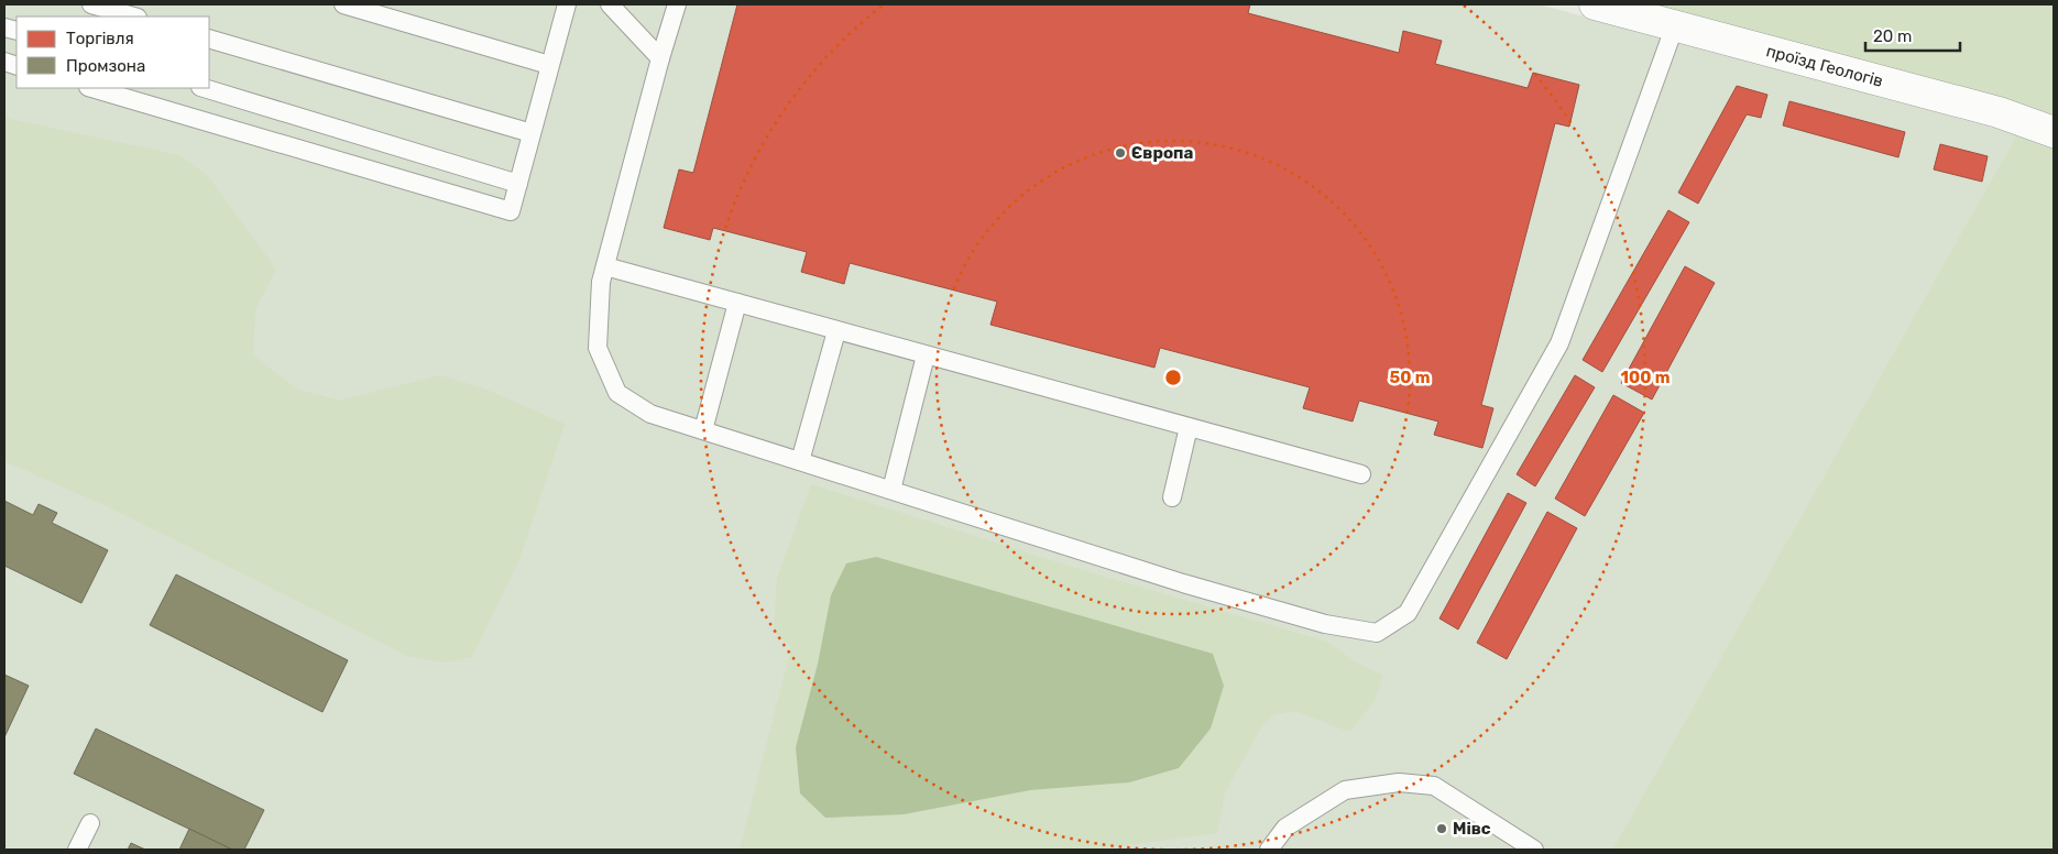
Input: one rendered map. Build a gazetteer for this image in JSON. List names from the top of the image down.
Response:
{
  "streets": {
    "street": ["проїзд Геологів"]
  },
  "places": ["Європа", "Мівс"],
  "legend": ["Торгівля", "Промзона"],
  "scale_bar": "20 m",
  "rings": ["50 m", "100 m"]
}
